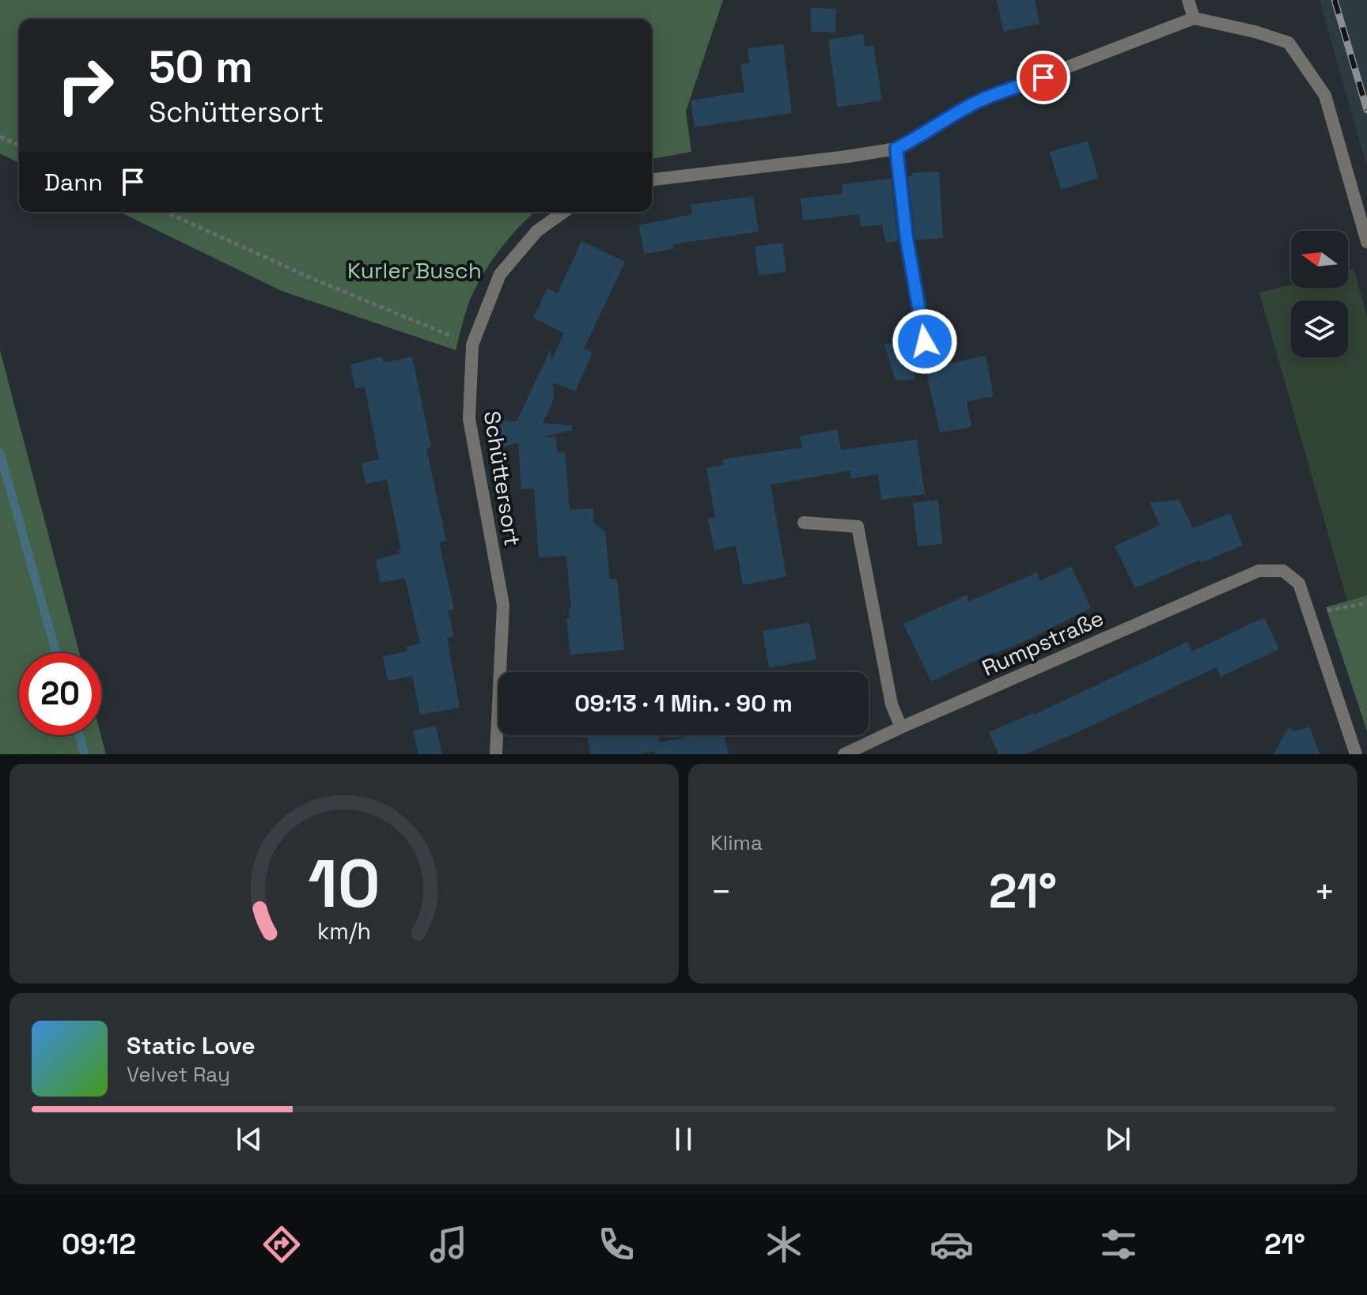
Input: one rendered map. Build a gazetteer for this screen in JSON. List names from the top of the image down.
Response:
{
  "streets": {
    "street": ["Schüttersort", "Rumpstraße"]
  },
  "parks": ["Kurler Busch"],
  "north": "left",
  "page": {
    "turn": ["50 m", "Schüttersort"],
    "then": "Dann",
    "limit": "20",
    "trip": "09:13 · 1 Min. · 90 m",
    "tile": "Klima",
    "heat": ["−", "21°", "+"],
    "song": ["Static Love", "Velvet Ray"],
    "tabs": ["09:12", "21°"],
    "gauge": ["10", "km/h"]
  }
}
